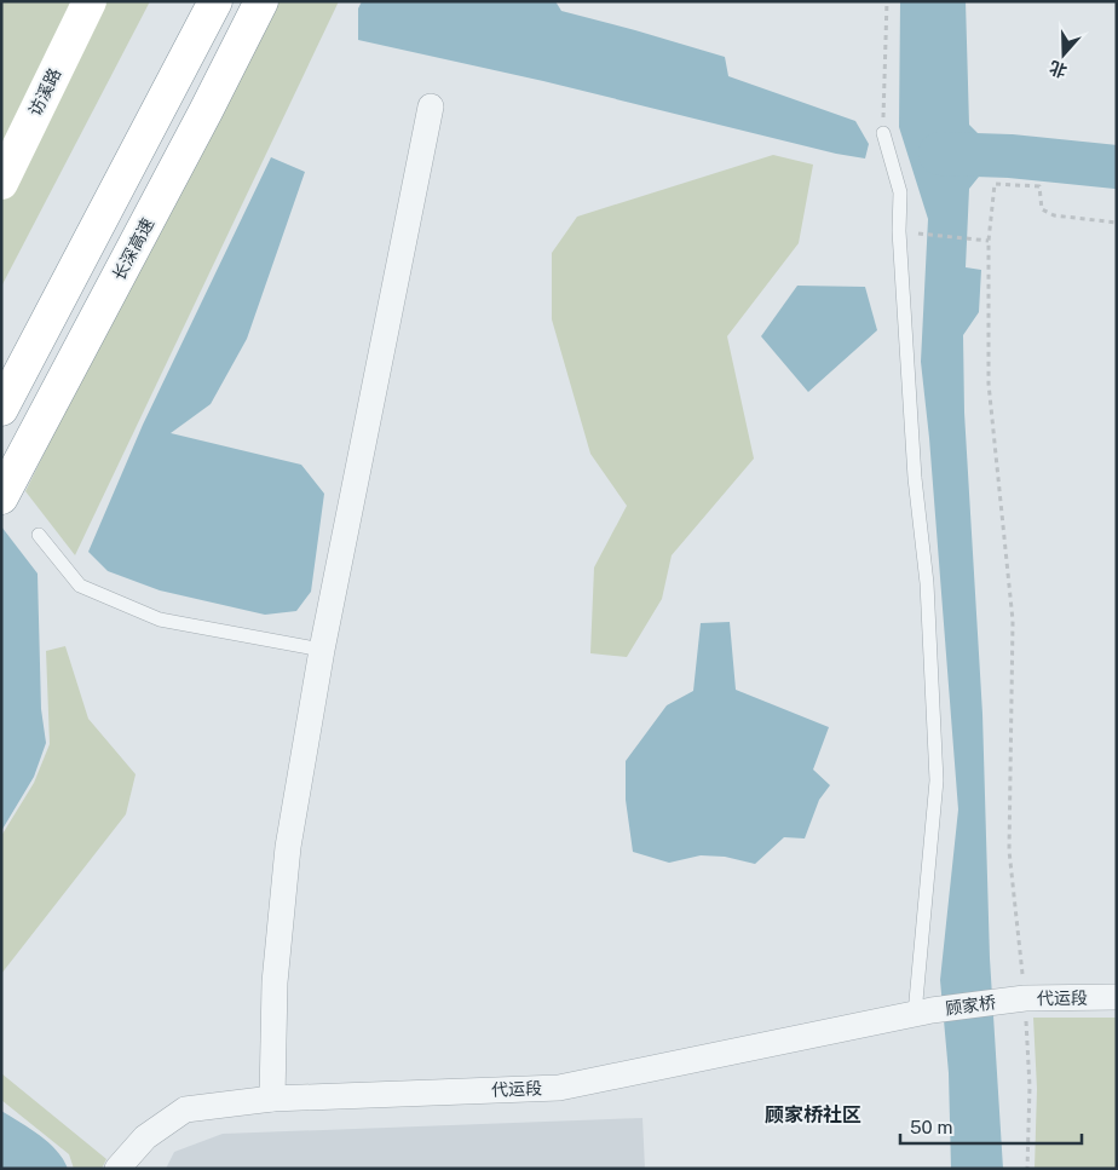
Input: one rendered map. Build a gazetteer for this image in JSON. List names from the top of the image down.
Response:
{
  "streets": {
    "main road": ["访溪路", "长深高速"],
    "street": ["代运段", "顾家桥"]
  },
  "crossings": [
    ["代运段", "顾家桥"]
  ],
  "districts": ["顾家桥社区"],
  "scale_bar": "50 m",
  "north": "bottom"
}
